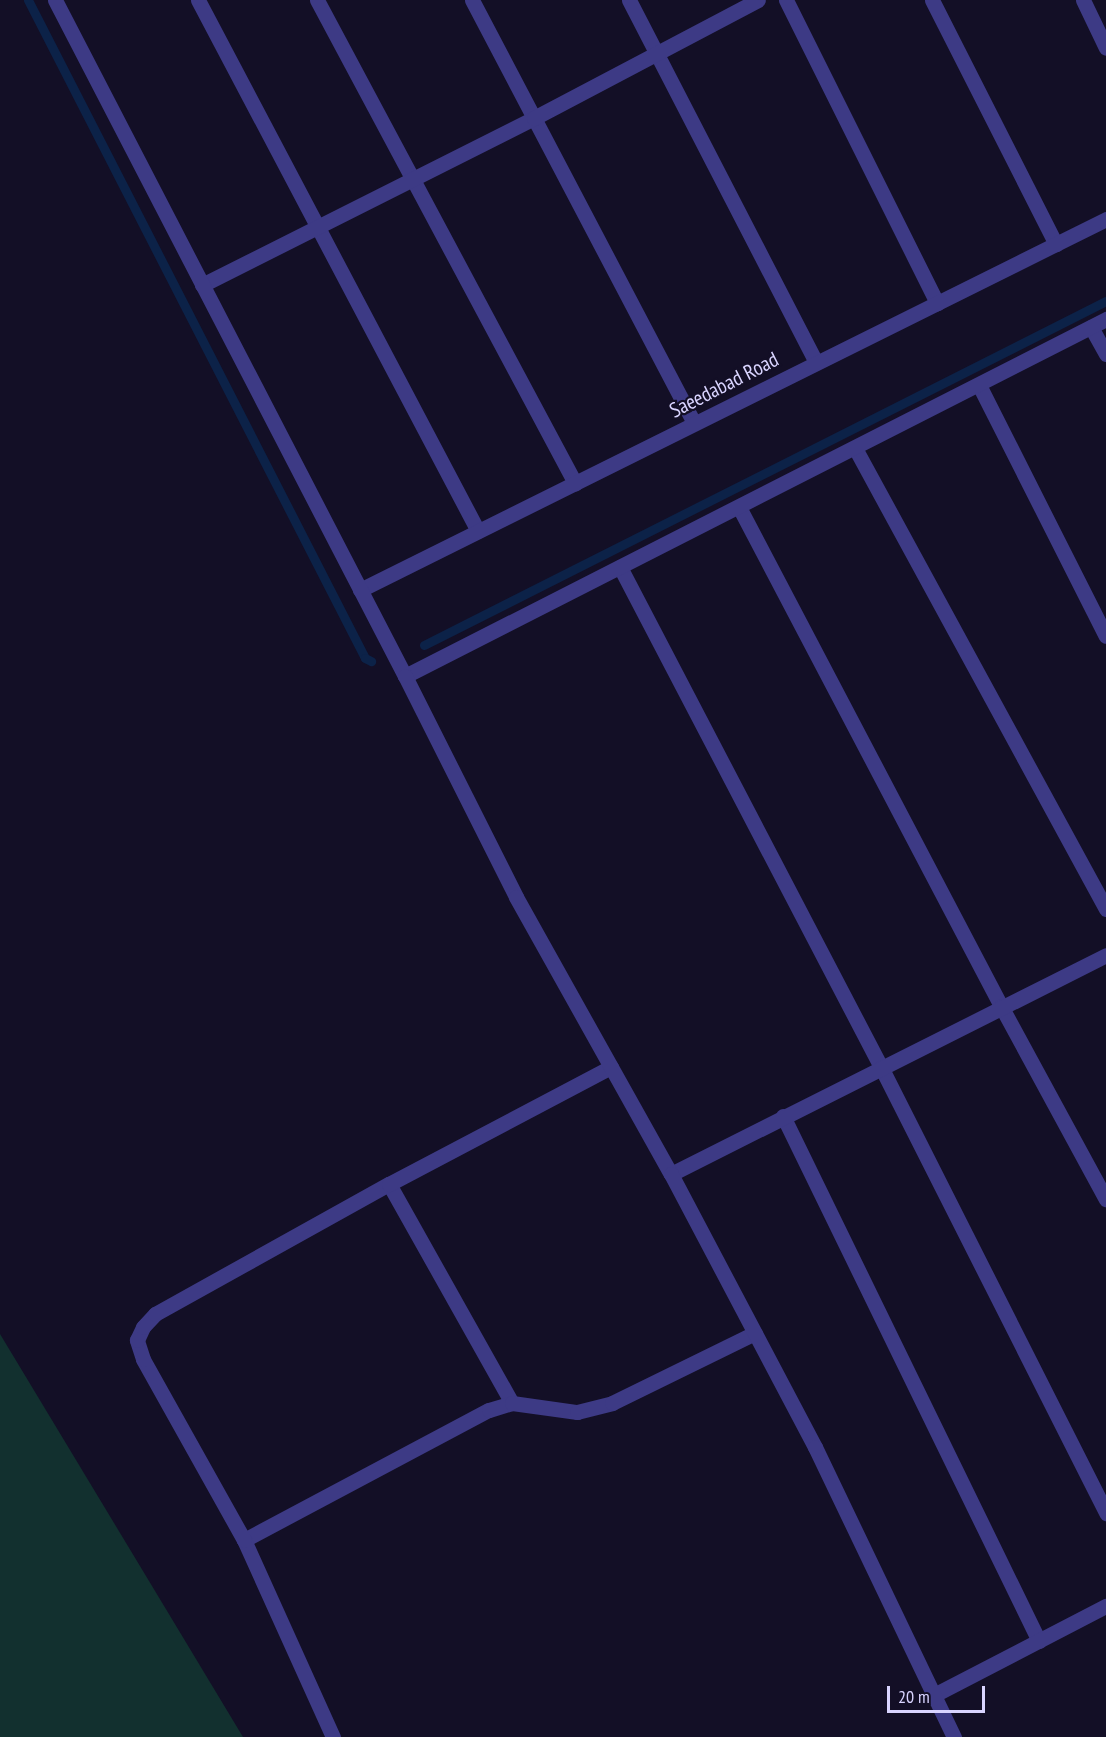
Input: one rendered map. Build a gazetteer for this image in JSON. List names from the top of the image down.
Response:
{
  "streets": {
    "street": ["Saeedabad Road"]
  },
  "scale_bar": "20 m"
}
